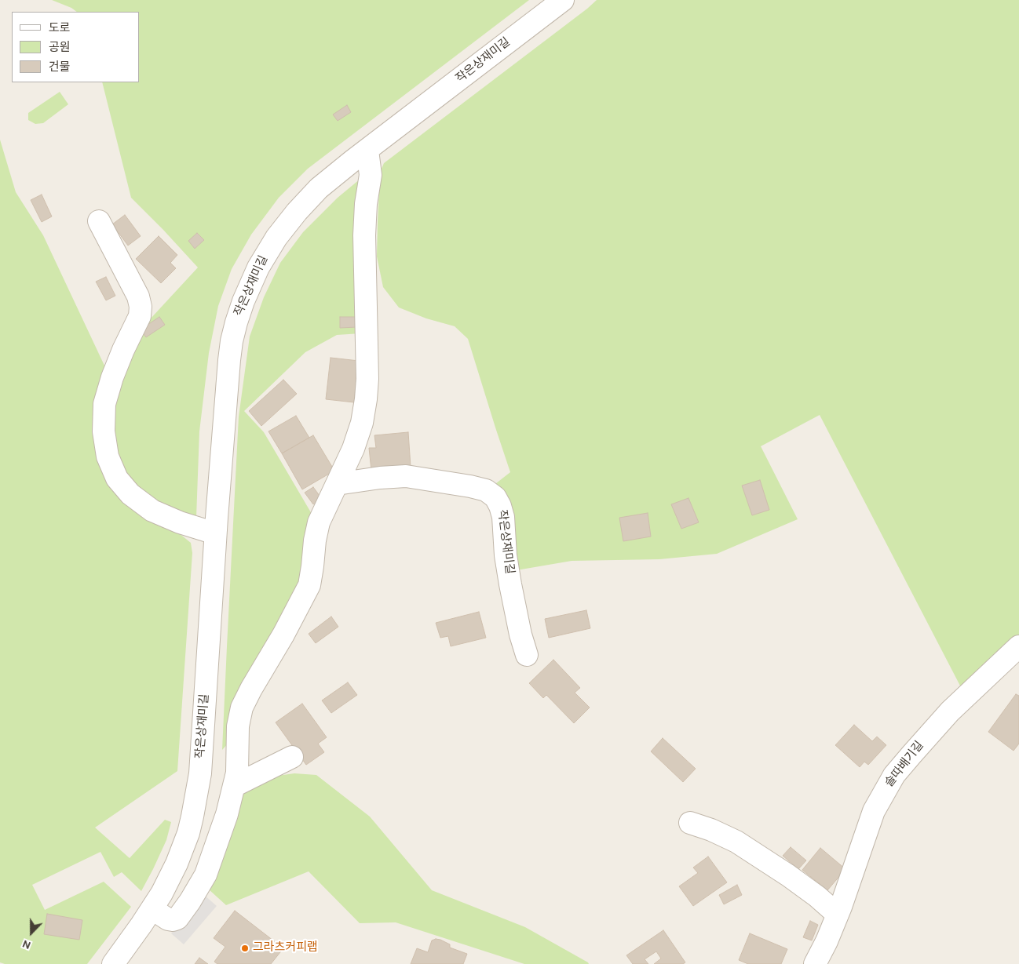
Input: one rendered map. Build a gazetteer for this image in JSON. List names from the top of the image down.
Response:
{
  "streets": {
    "street": ["작은상재미길", "솔따배기길"]
  },
  "places": ["그라츠커피랩"],
  "legend": ["도로", "공원", "건물"],
  "north": "bottom"
}
